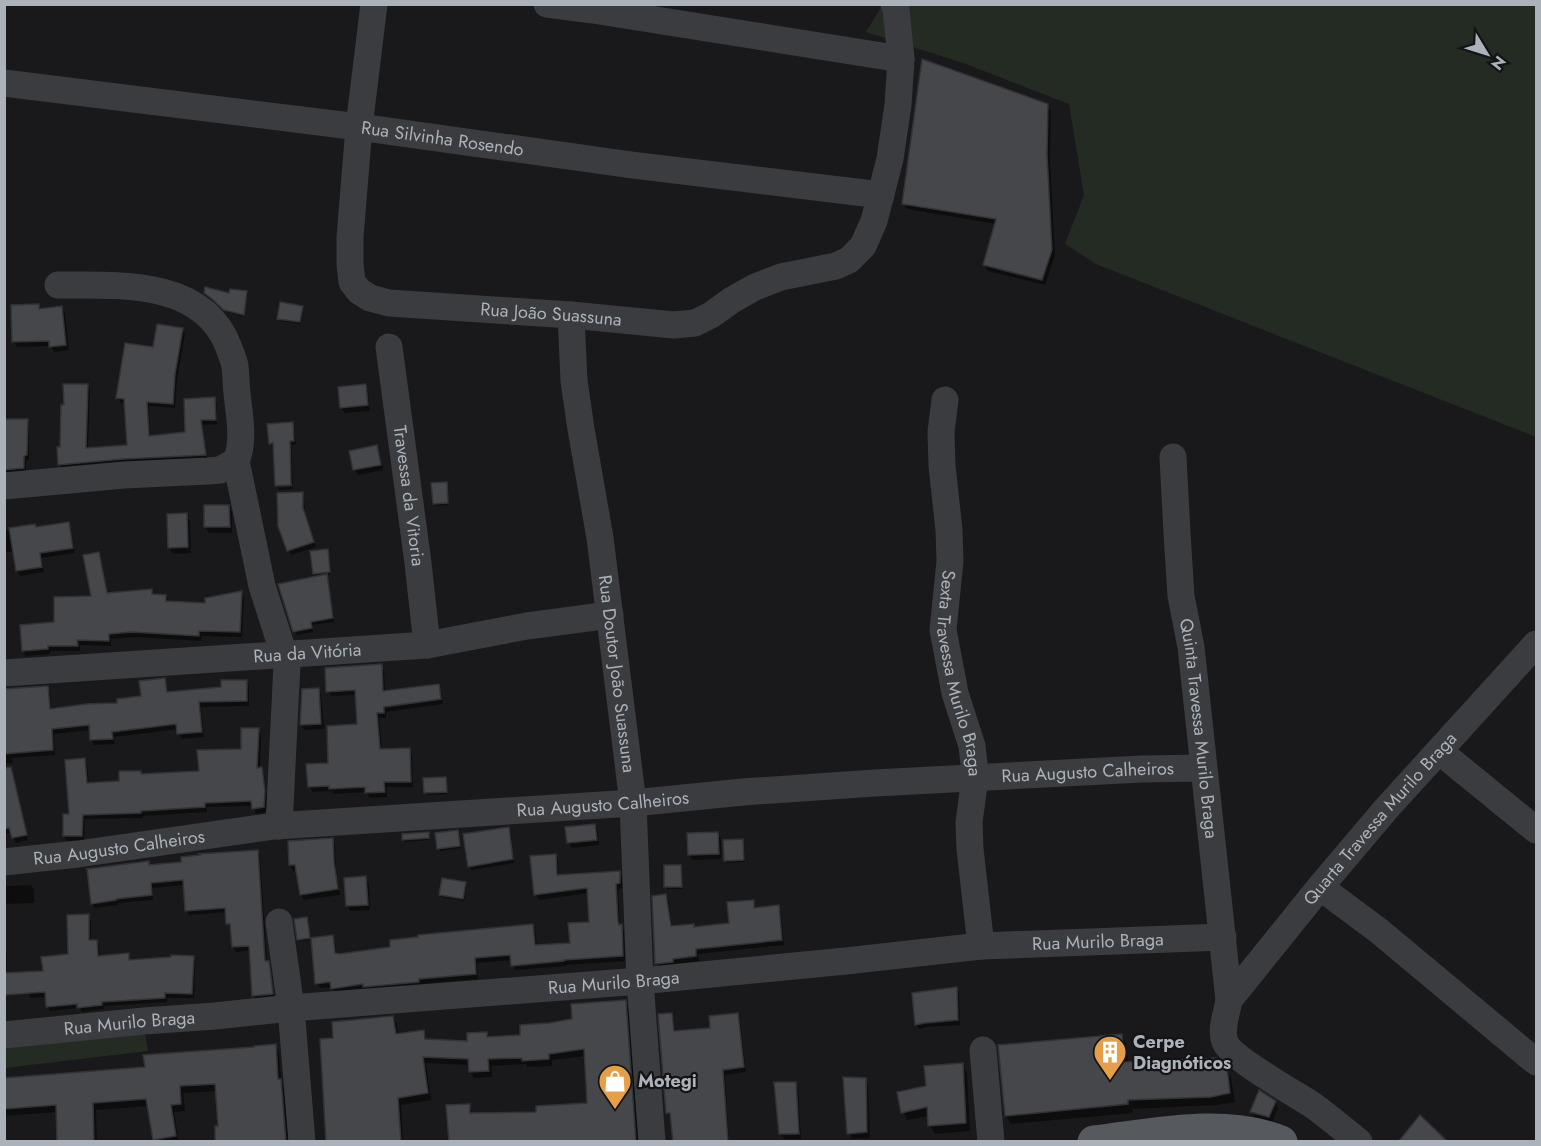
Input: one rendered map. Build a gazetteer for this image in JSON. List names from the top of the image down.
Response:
{
  "streets": {
    "street": [
      "Rua Silvinha Rosendo",
      "Rua João Suassuna",
      "Travessa da Vitoria",
      "Rua da Vitória",
      "Rua Doutor João Suassuna",
      "Sexta Travessa Murilo Braga",
      "Quinta Travessa Murilo Braga",
      "Rua Augusto Calheiros",
      "Quarta Travessa Murilo Braga",
      "Rua Murilo Braga"
    ]
  },
  "crossings": [
    ["Rua Silvinha Rosendo", "Rua João Suassuna"],
    ["Rua João Suassuna", "Rua Doutor João Suassuna"],
    ["Travessa da Vitoria", "Rua da Vitória"],
    ["Rua da Vitória", "Rua Doutor João Suassuna"],
    ["Rua Doutor João Suassuna", "Rua Augusto Calheiros"],
    ["Rua Doutor João Suassuna", "Rua Murilo Braga"],
    ["Sexta Travessa Murilo Braga", "Rua Augusto Calheiros"],
    ["Sexta Travessa Murilo Braga", "Rua Murilo Braga"],
    ["Quinta Travessa Murilo Braga", "Rua Augusto Calheiros"],
    ["Quinta Travessa Murilo Braga", "Quarta Travessa Murilo Braga"],
    ["Quinta Travessa Murilo Braga", "Rua Murilo Braga"]
  ],
  "places": {
    "building": ["Cerpe Diagnóticos"],
    "shop": ["Motegi"]
  },
  "north": "bottom right"
}
